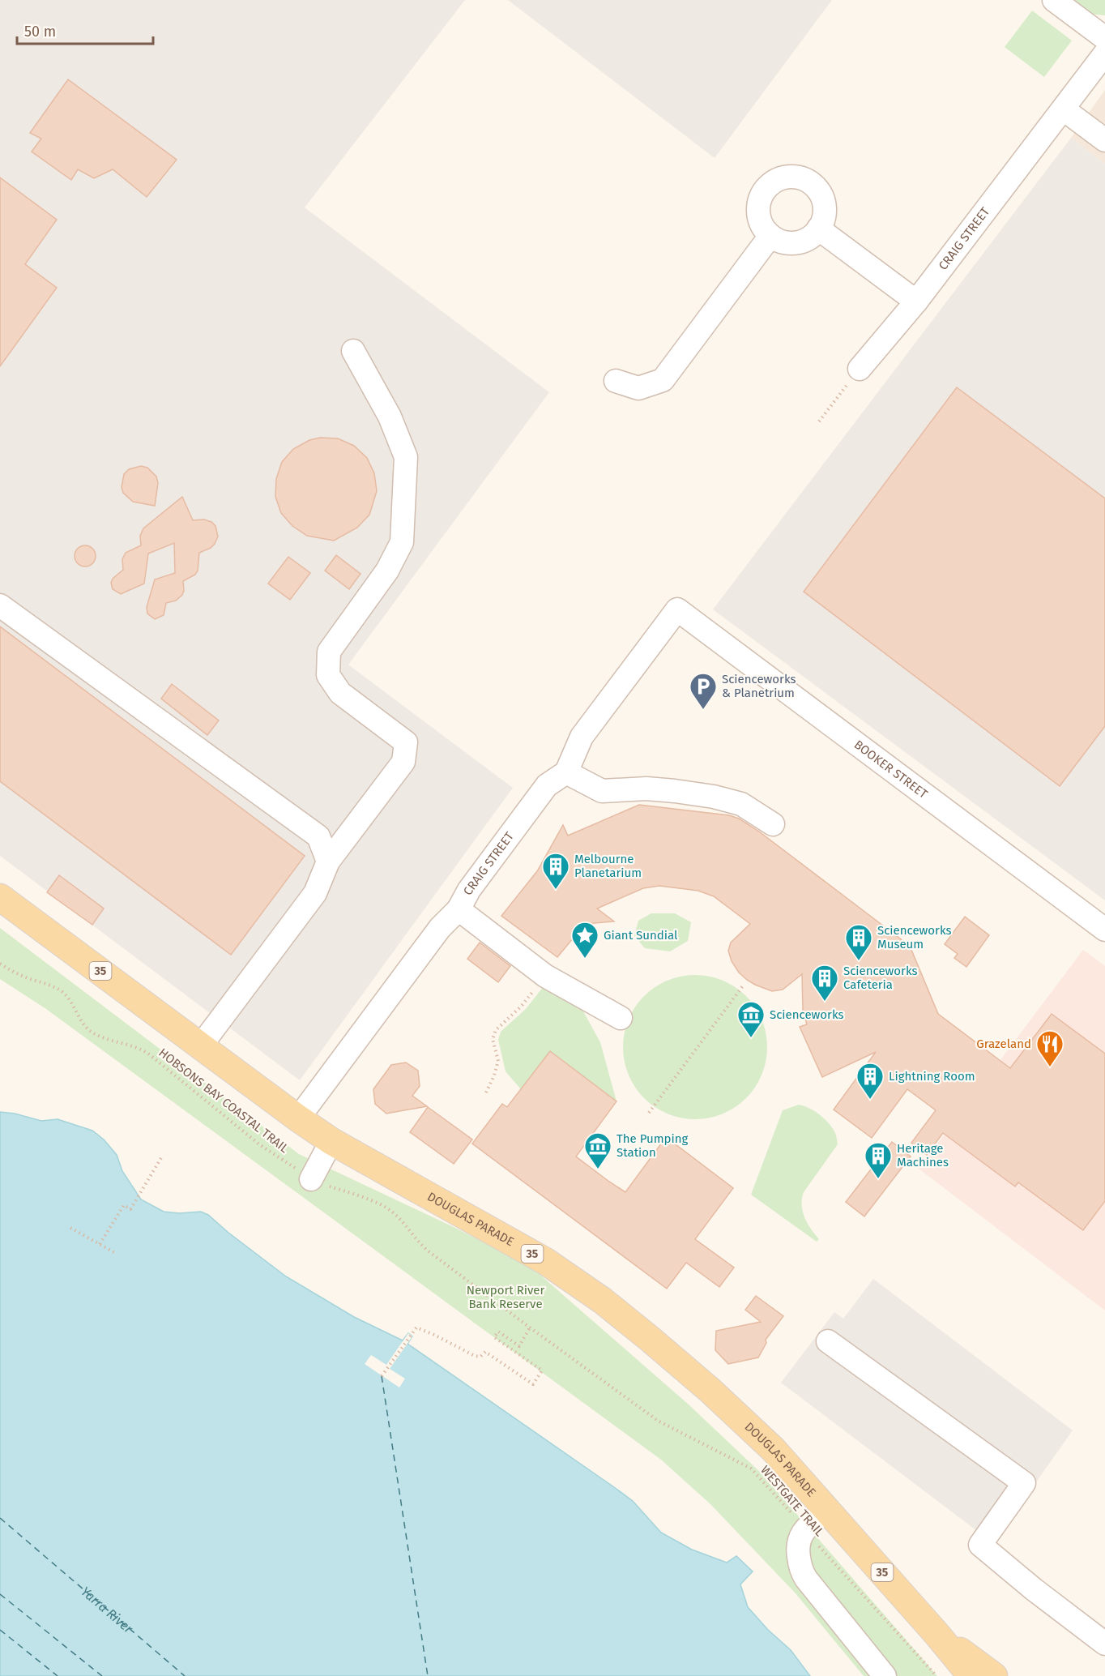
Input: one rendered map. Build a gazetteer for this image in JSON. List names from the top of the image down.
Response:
{
  "streets": {
    "main road": ["35", "DOUGLAS PARADE"],
    "street": ["CRAIG STREET", "BOOKER STREET"],
    "path": ["HOBSONS BAY COASTAL TRAIL", "WESTGATE TRAIL"]
  },
  "crossings": [
    ["CRAIG STREET", "BOOKER STREET"],
    ["CRAIG STREET", "DOUGLAS PARADE"],
    ["HOBSONS BAY COASTAL TRAIL", "WESTGATE TRAIL"]
  ],
  "water": ["Yarra River"],
  "parks": ["Newport River Bank Reserve"],
  "places": {
    "parking": ["Scienceworks & Planetrium"],
    "building": [
      "Melbourne Planetarium",
      "Scienceworks Museum",
      "Scienceworks Cafeteria",
      "Lightning Room",
      "Heritage Machines"
    ],
    "place": ["Giant Sundial"],
    "museum": ["Scienceworks", "The Pumping Station"],
    "restaurant": ["Grazeland"]
  },
  "scale_bar": "50 m"
}
